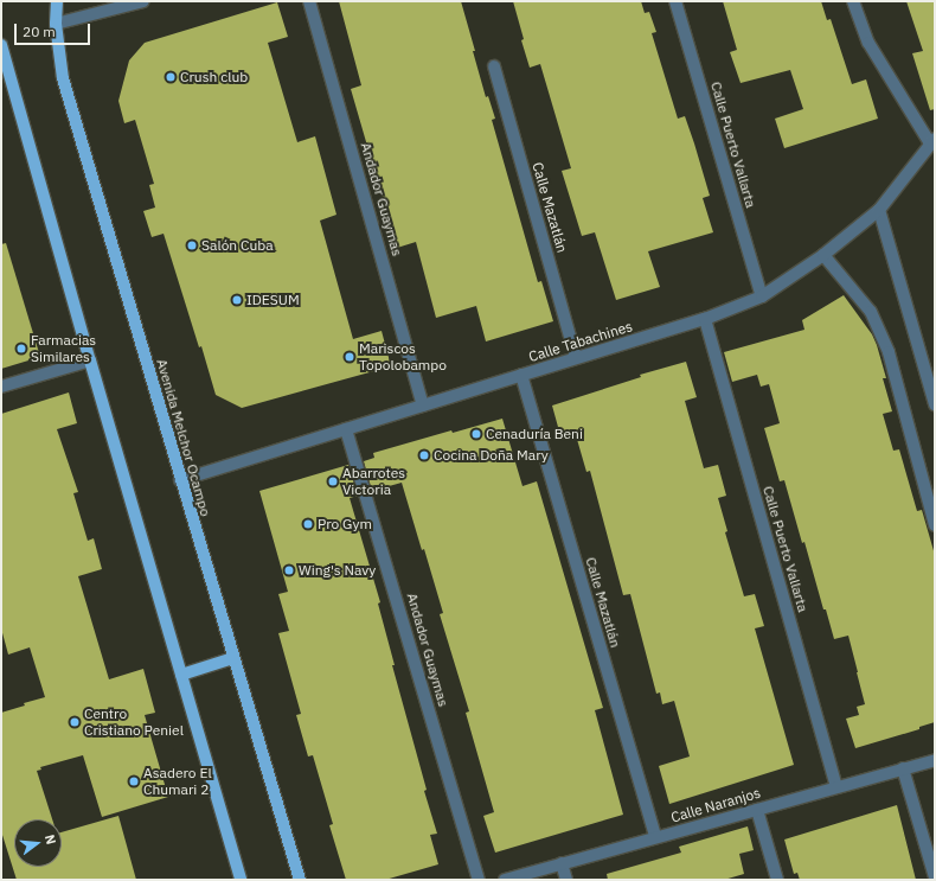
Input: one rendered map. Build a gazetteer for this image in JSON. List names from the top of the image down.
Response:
{
  "streets": {
    "main road": ["Avenida Melchor Ocampo"],
    "street": [
      "Calle Puerto Vallarta",
      "Andador Guaymas",
      "Calle Mazatlán",
      "Calle Tabachines",
      "Calle Naranjos"
    ]
  },
  "crossings": [
    ["Calle Puerto Vallarta", "Calle Tabachines"],
    ["Calle Puerto Vallarta", "Calle Naranjos"],
    ["Andador Guaymas", "Calle Tabachines"],
    ["Calle Mazatlán", "Calle Tabachines"],
    ["Calle Mazatlán", "Calle Naranjos"],
    ["Calle Tabachines", "Avenida Melchor Ocampo"]
  ],
  "places": [
    "Crush club",
    "Salón Cuba",
    "IDESUM",
    "Farmacias Similares",
    "Mariscos Topolobampo",
    "Cenaduría Beni",
    "Cocina Doña Mary",
    "Abarrotes Victoria",
    "Pro Gym",
    "Wing's Navy",
    "Centro Cristiano Peniel",
    "Asadero El Chumari 2"
  ],
  "scale_bar": "20 m",
  "north": "right"
}
